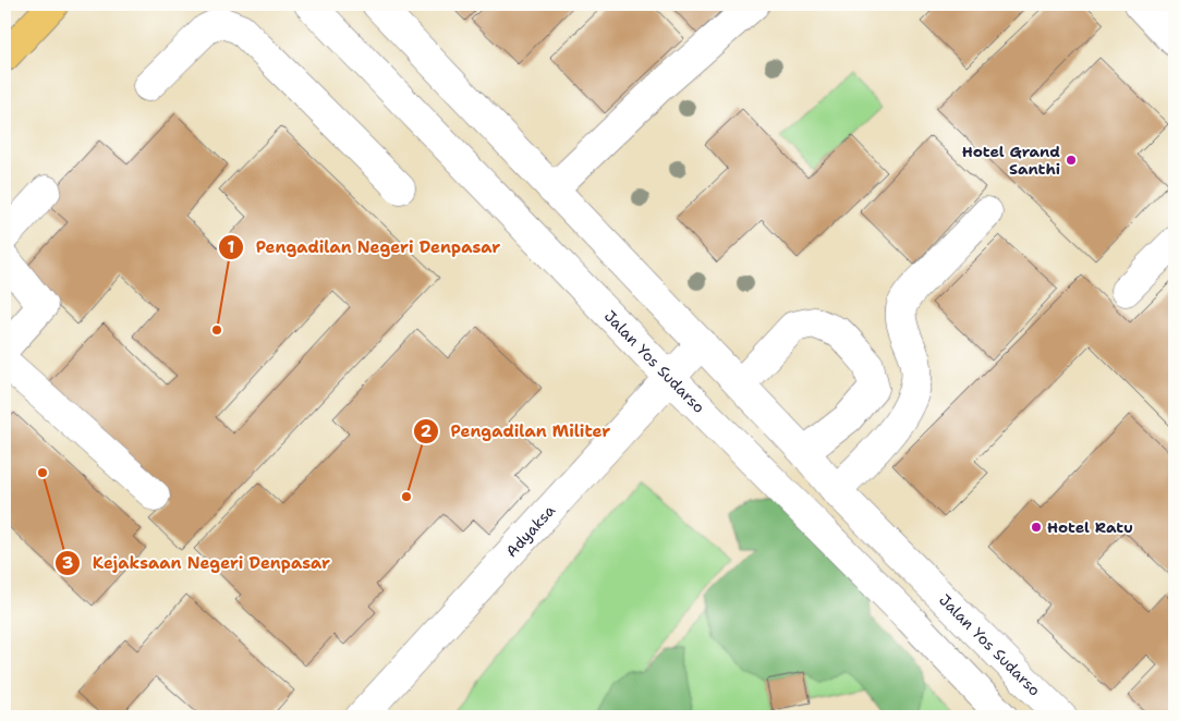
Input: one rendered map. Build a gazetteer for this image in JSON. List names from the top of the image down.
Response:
{
  "streets": {
    "street": ["Jalan Yos Sudarso", "Adyaksa"]
  },
  "crossings": [
    ["Jalan Yos Sudarso", "Adyaksa"]
  ],
  "places": [
    "Hotel Grand Santhi",
    "Pengadilan Negeri Denpasar",
    "Kejaksaan Negeri Denpasar",
    "Pengadilan Militer",
    "Hotel Ratu"
  ]
}
